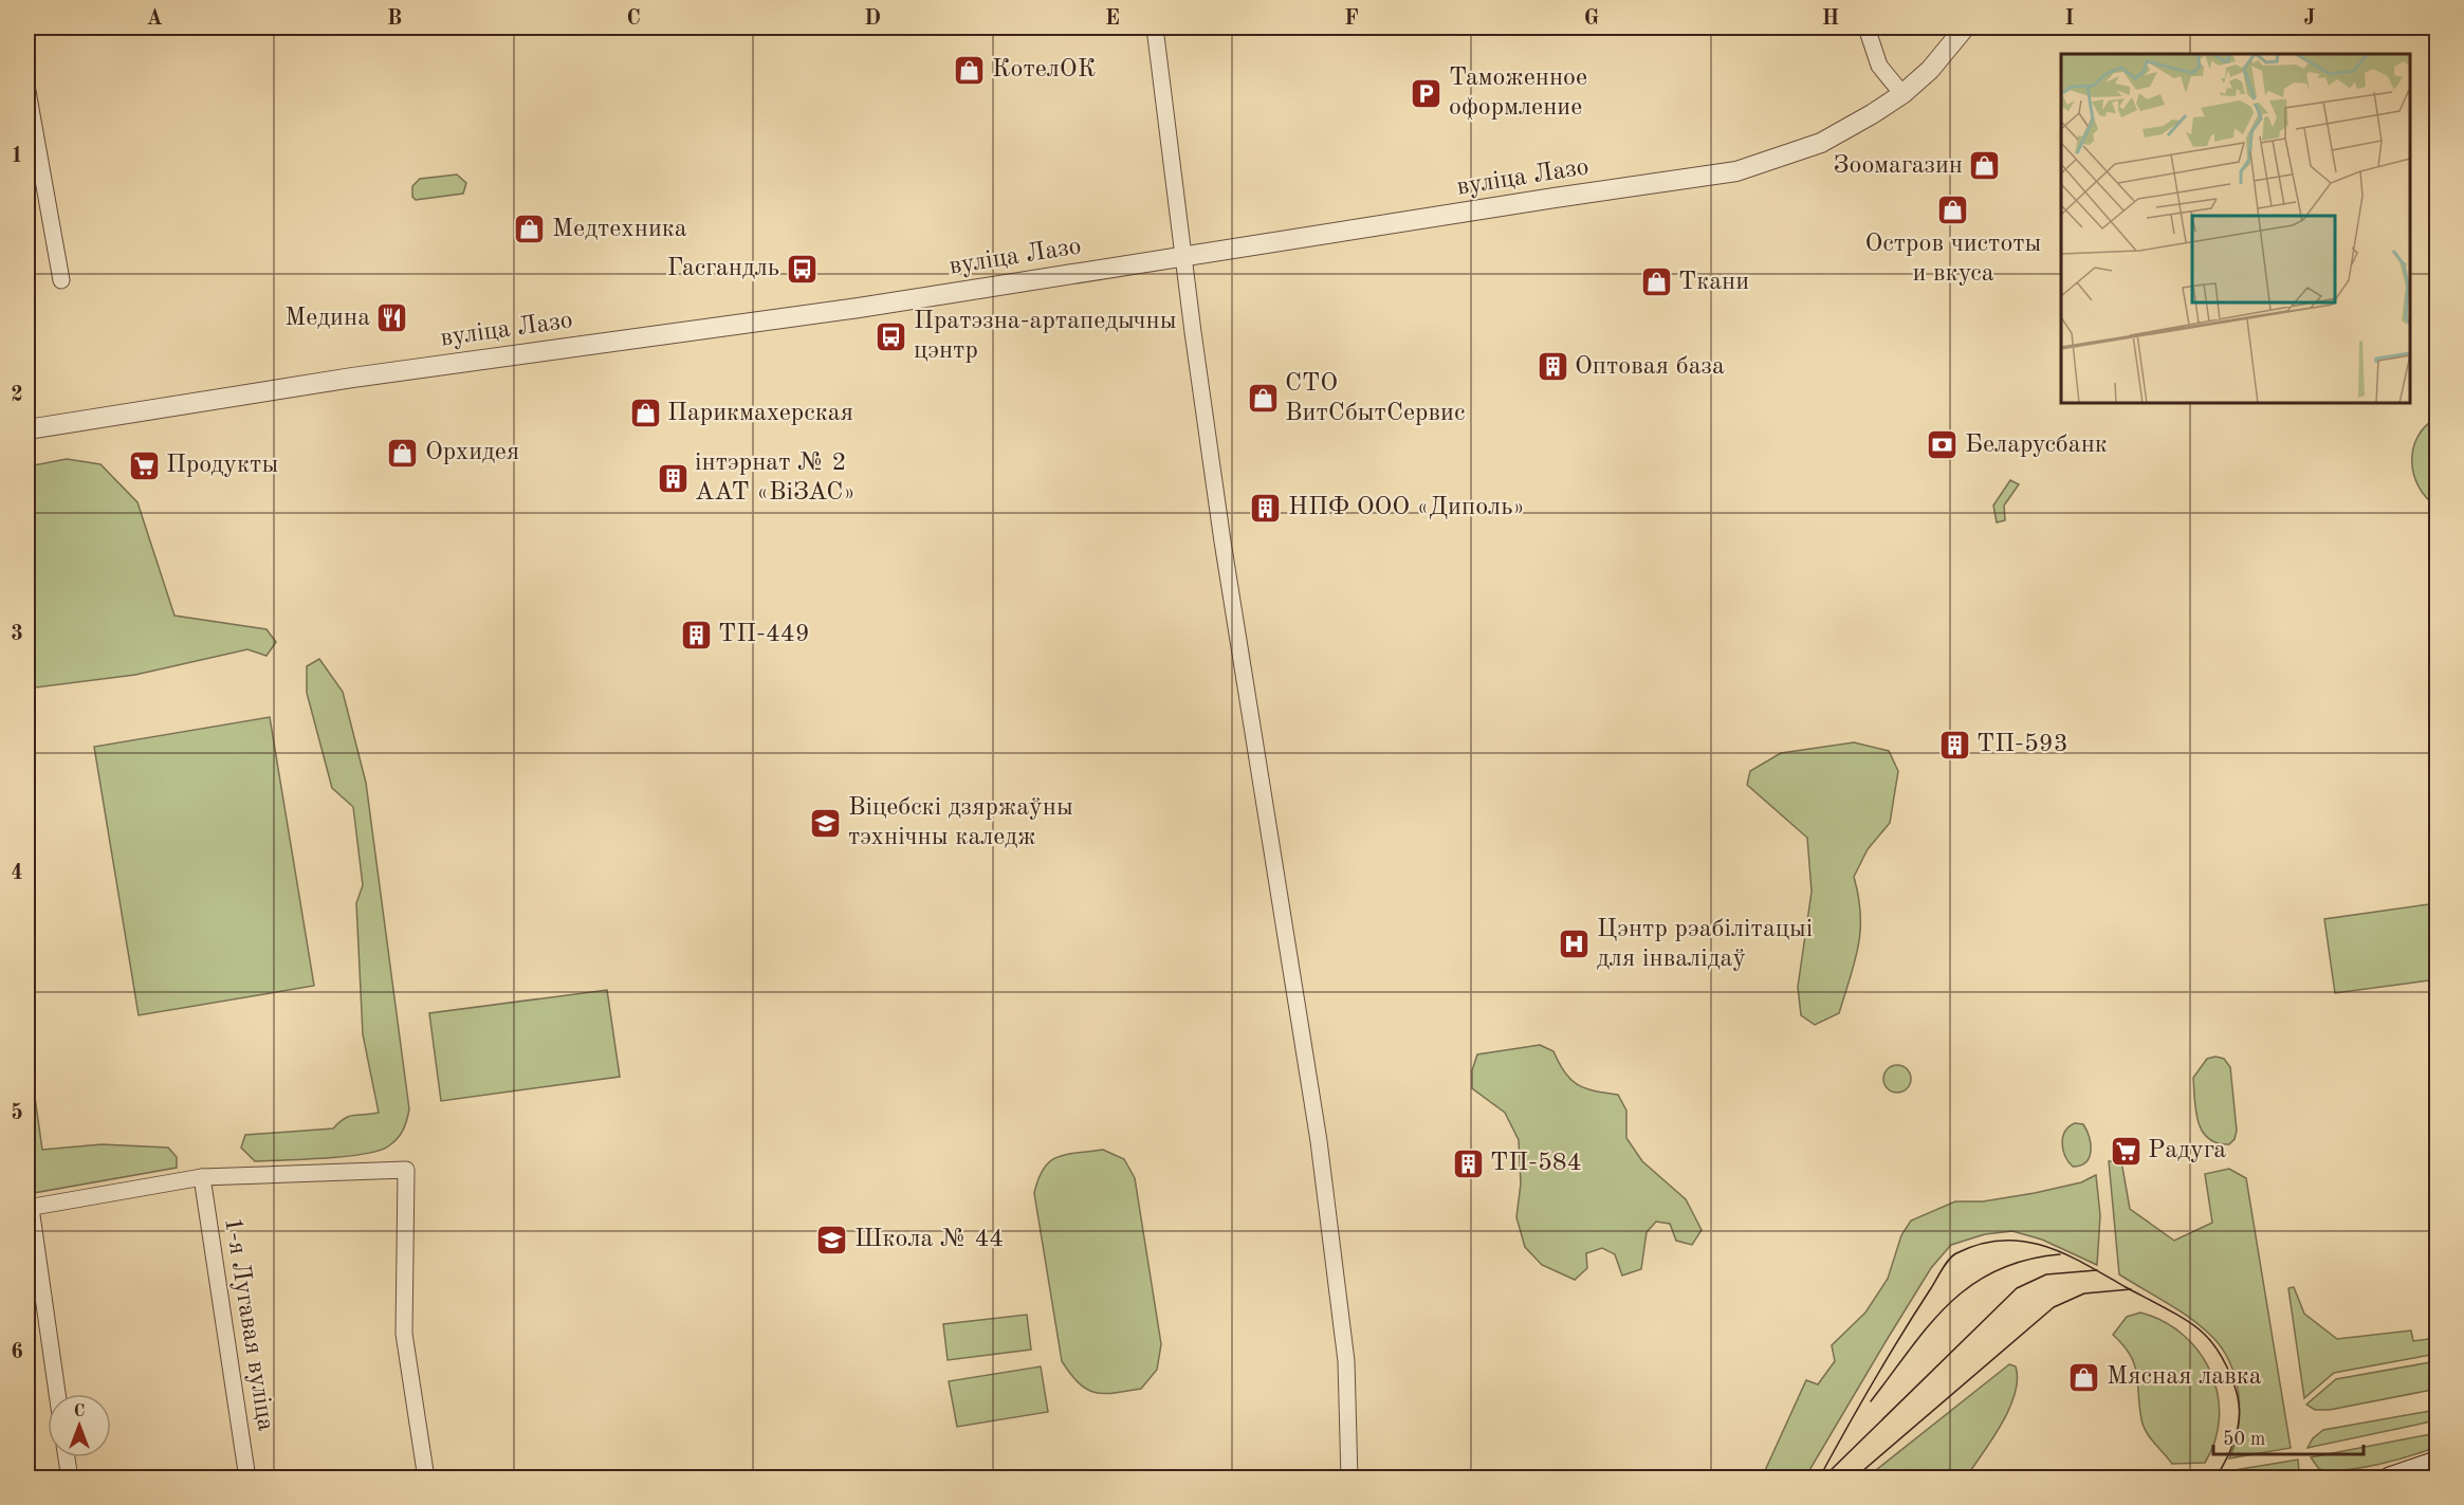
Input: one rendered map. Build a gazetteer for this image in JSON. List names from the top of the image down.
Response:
{
  "streets": {
    "street": ["вуліца Лазо", "1-я Лугавая вуліца"]
  },
  "places": {
    "shop": [
      "КотелОК",
      "Зоомагазин",
      "Остров чистоты и вкуса",
      "Медтехника",
      "Ткани",
      "СТО ВитСбытСервис",
      "Парикмахерская",
      "Орхидея",
      "Мясная лавка"
    ],
    "parking": ["Таможенное оформление"],
    "bus stop": ["Гасгандль", "Пратэзна-артапедычны цэнтр"],
    "restaurant": ["Медина"],
    "building": [
      "Оптовая база",
      "інтэрнат № 2 ААТ «ВіЗАС»",
      "НПФ ООО «Диполь»",
      "ТП-449",
      "ТП-593",
      "ТП-584"
    ],
    "bank": ["Беларусбанк"],
    "supermarket": ["Продукты", "Радуга"],
    "school or university": ["Віцебскі дзяржаўны тэхнічны каледж", "Школа № 44"],
    "hospital": ["Цэнтр рэабілітацыі для інвалідаў"]
  },
  "scale_bar": "50 m",
  "north": "top",
  "grid": {
    "columns": [
      "A",
      "B",
      "C",
      "D",
      "E",
      "F",
      "G",
      "H",
      "I",
      "J"
    ],
    "rows": [
      "1",
      "2",
      "3",
      "4",
      "5",
      "6"
    ]
  }
}
